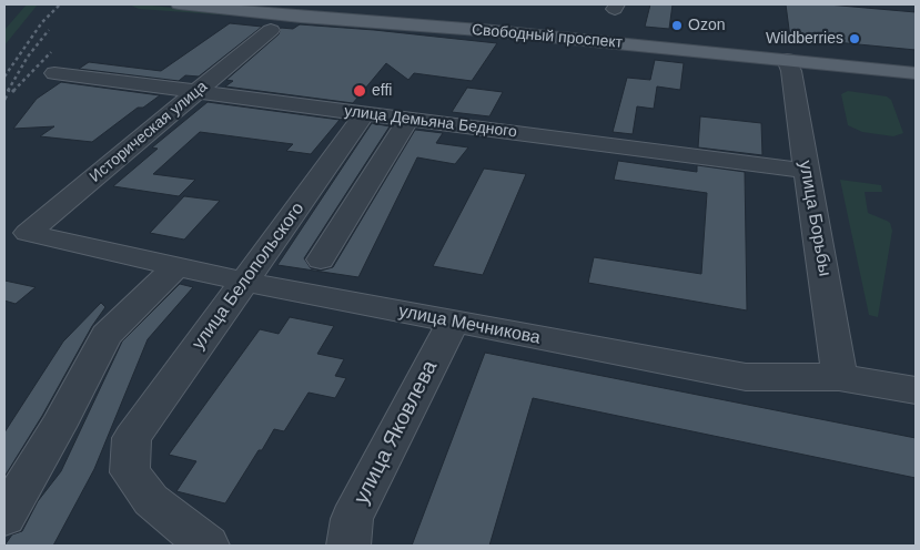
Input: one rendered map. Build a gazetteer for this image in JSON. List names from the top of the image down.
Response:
{
  "streets": {
    "main road": ["Свободный проспект"],
    "street": [
      "улица Демьяна Бедного",
      "Историческая улица",
      "улица Борьбы",
      "улица Белопольского",
      "улица Мечникова",
      "улица Яковлева"
    ]
  },
  "crossings": [
    ["Свободный проспект", "улица Борьбы"],
    ["улица Демьяна Бедного", "Историческая улица"],
    ["улица Демьяна Бедного", "улица Борьбы"],
    ["улица Демьяна Бедного", "улица Белопольского"],
    ["Историческая улица", "улица Мечникова"],
    ["улица Борьбы", "улица Мечникова"],
    ["улица Белопольского", "улица Мечникова"],
    ["улица Мечникова", "улица Яковлева"]
  ],
  "places": ["Ozon", "Wildberries", "effi"]
}
